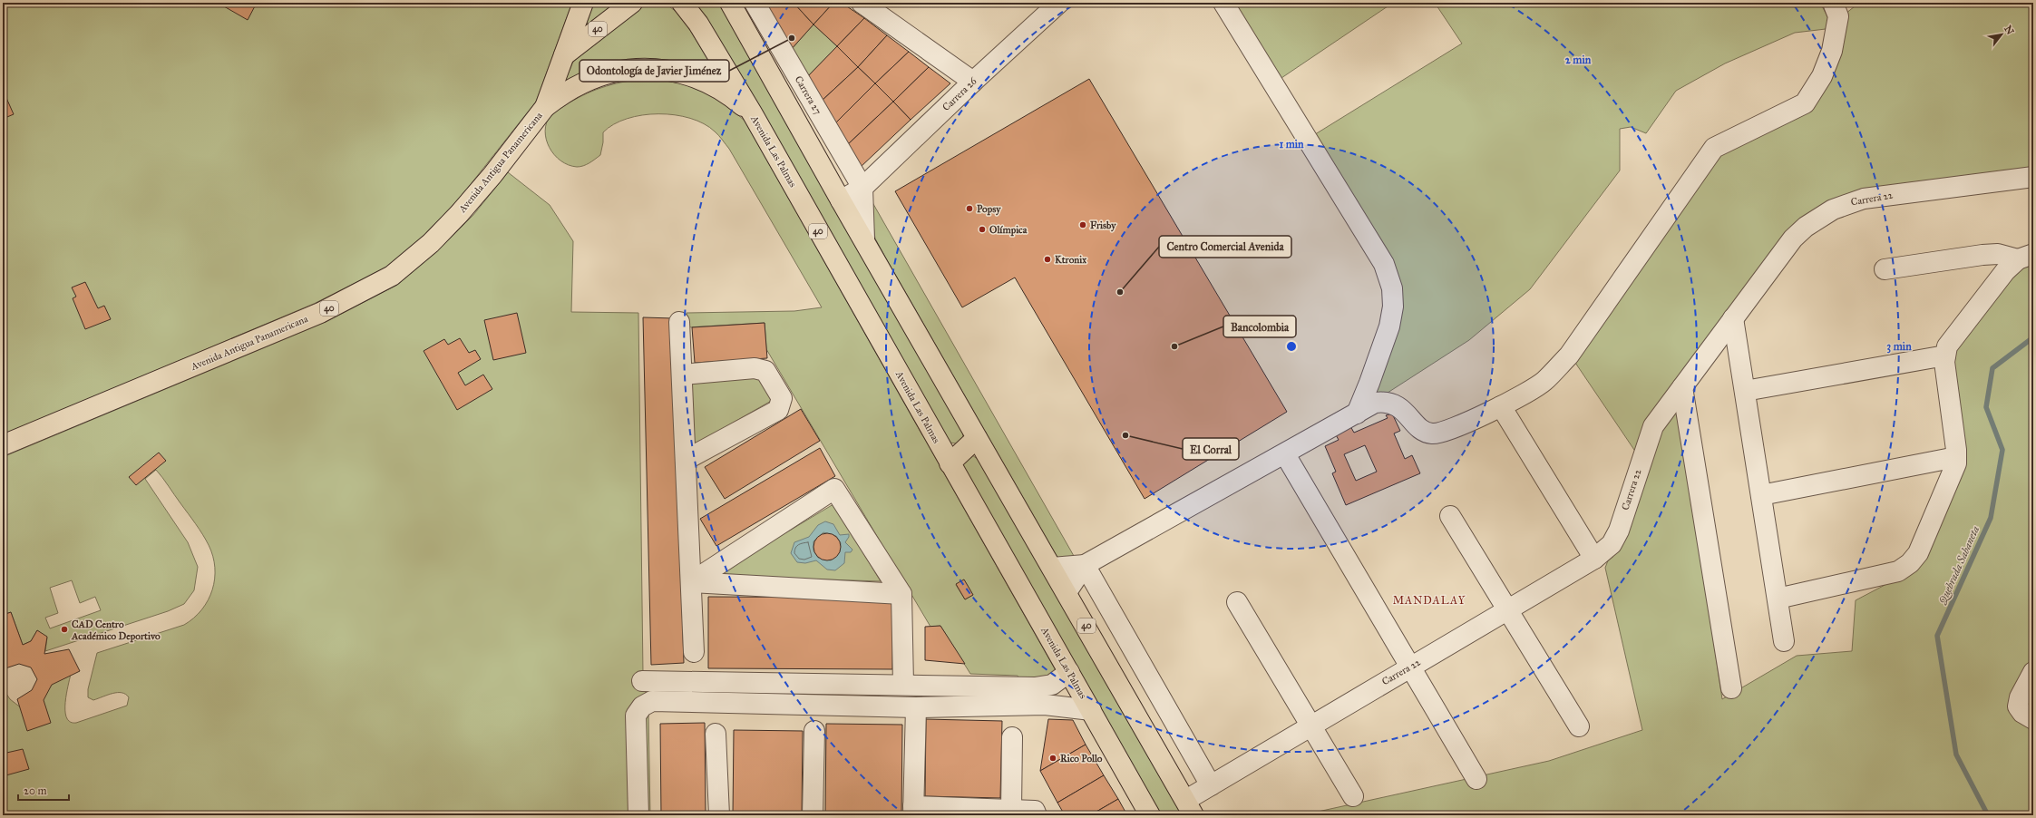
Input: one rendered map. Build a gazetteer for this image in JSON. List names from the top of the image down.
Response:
{
  "streets": {
    "main road": ["40", "Avenida Las Palmas", "Avenida Antigua Panamericana"],
    "street": ["Carrera 26", "Carrera 27", "Carrera 22"]
  },
  "crossings": [
    ["40", "Carrera 26"],
    ["40", "Avenida Antigua Panamericana"],
    ["40", "Carrera 22"],
    ["Carrera 26", "Carrera 27"]
  ],
  "districts": ["MANDALAY"],
  "water": ["Quebrada Sabaneta"],
  "places": [
    "Odontología de Javier Jiménez",
    "Popsy",
    "Frisby",
    "Olímpica",
    "Ktronix",
    "Centro Comercial Avenida",
    "Bancolombia",
    "El Corral",
    "CAD Centro Académico Deportivo",
    "Rico Pollo"
  ],
  "scale_bar": "20 m",
  "north": "top right",
  "rings": ["2 min", "1 min", "3 min"]
}
